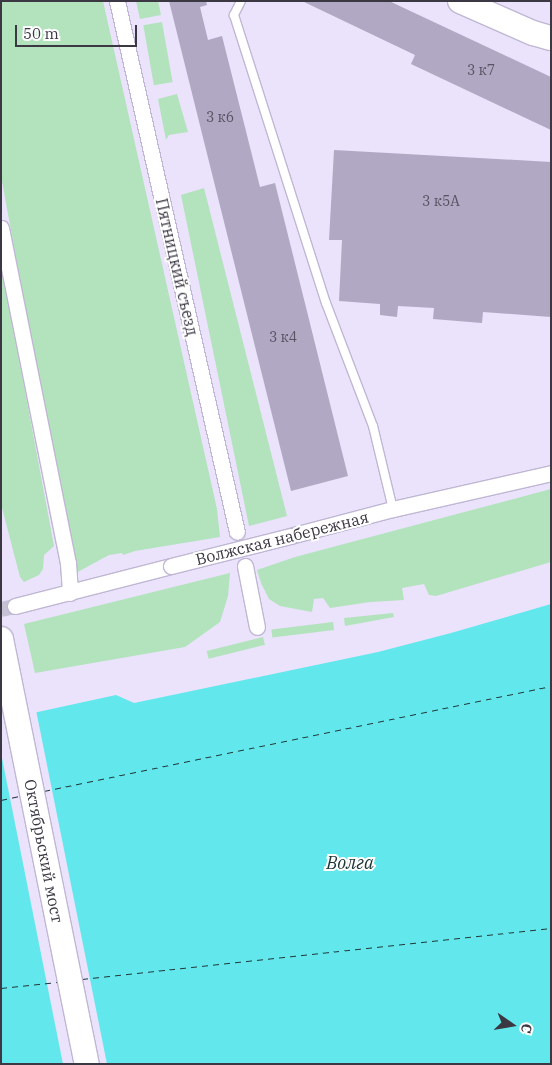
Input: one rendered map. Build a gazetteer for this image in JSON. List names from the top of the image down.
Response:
{
  "streets": {
    "main road": ["Октябрьский мост"],
    "street": ["Пятницкий съезд", "Волжская набережная"]
  },
  "water": ["Волга"],
  "house_numbers": [
    "3 к7",
    "3 к6",
    "3 к5А",
    "3 к4"
  ],
  "scale_bar": "50 m",
  "north": "right"
}
